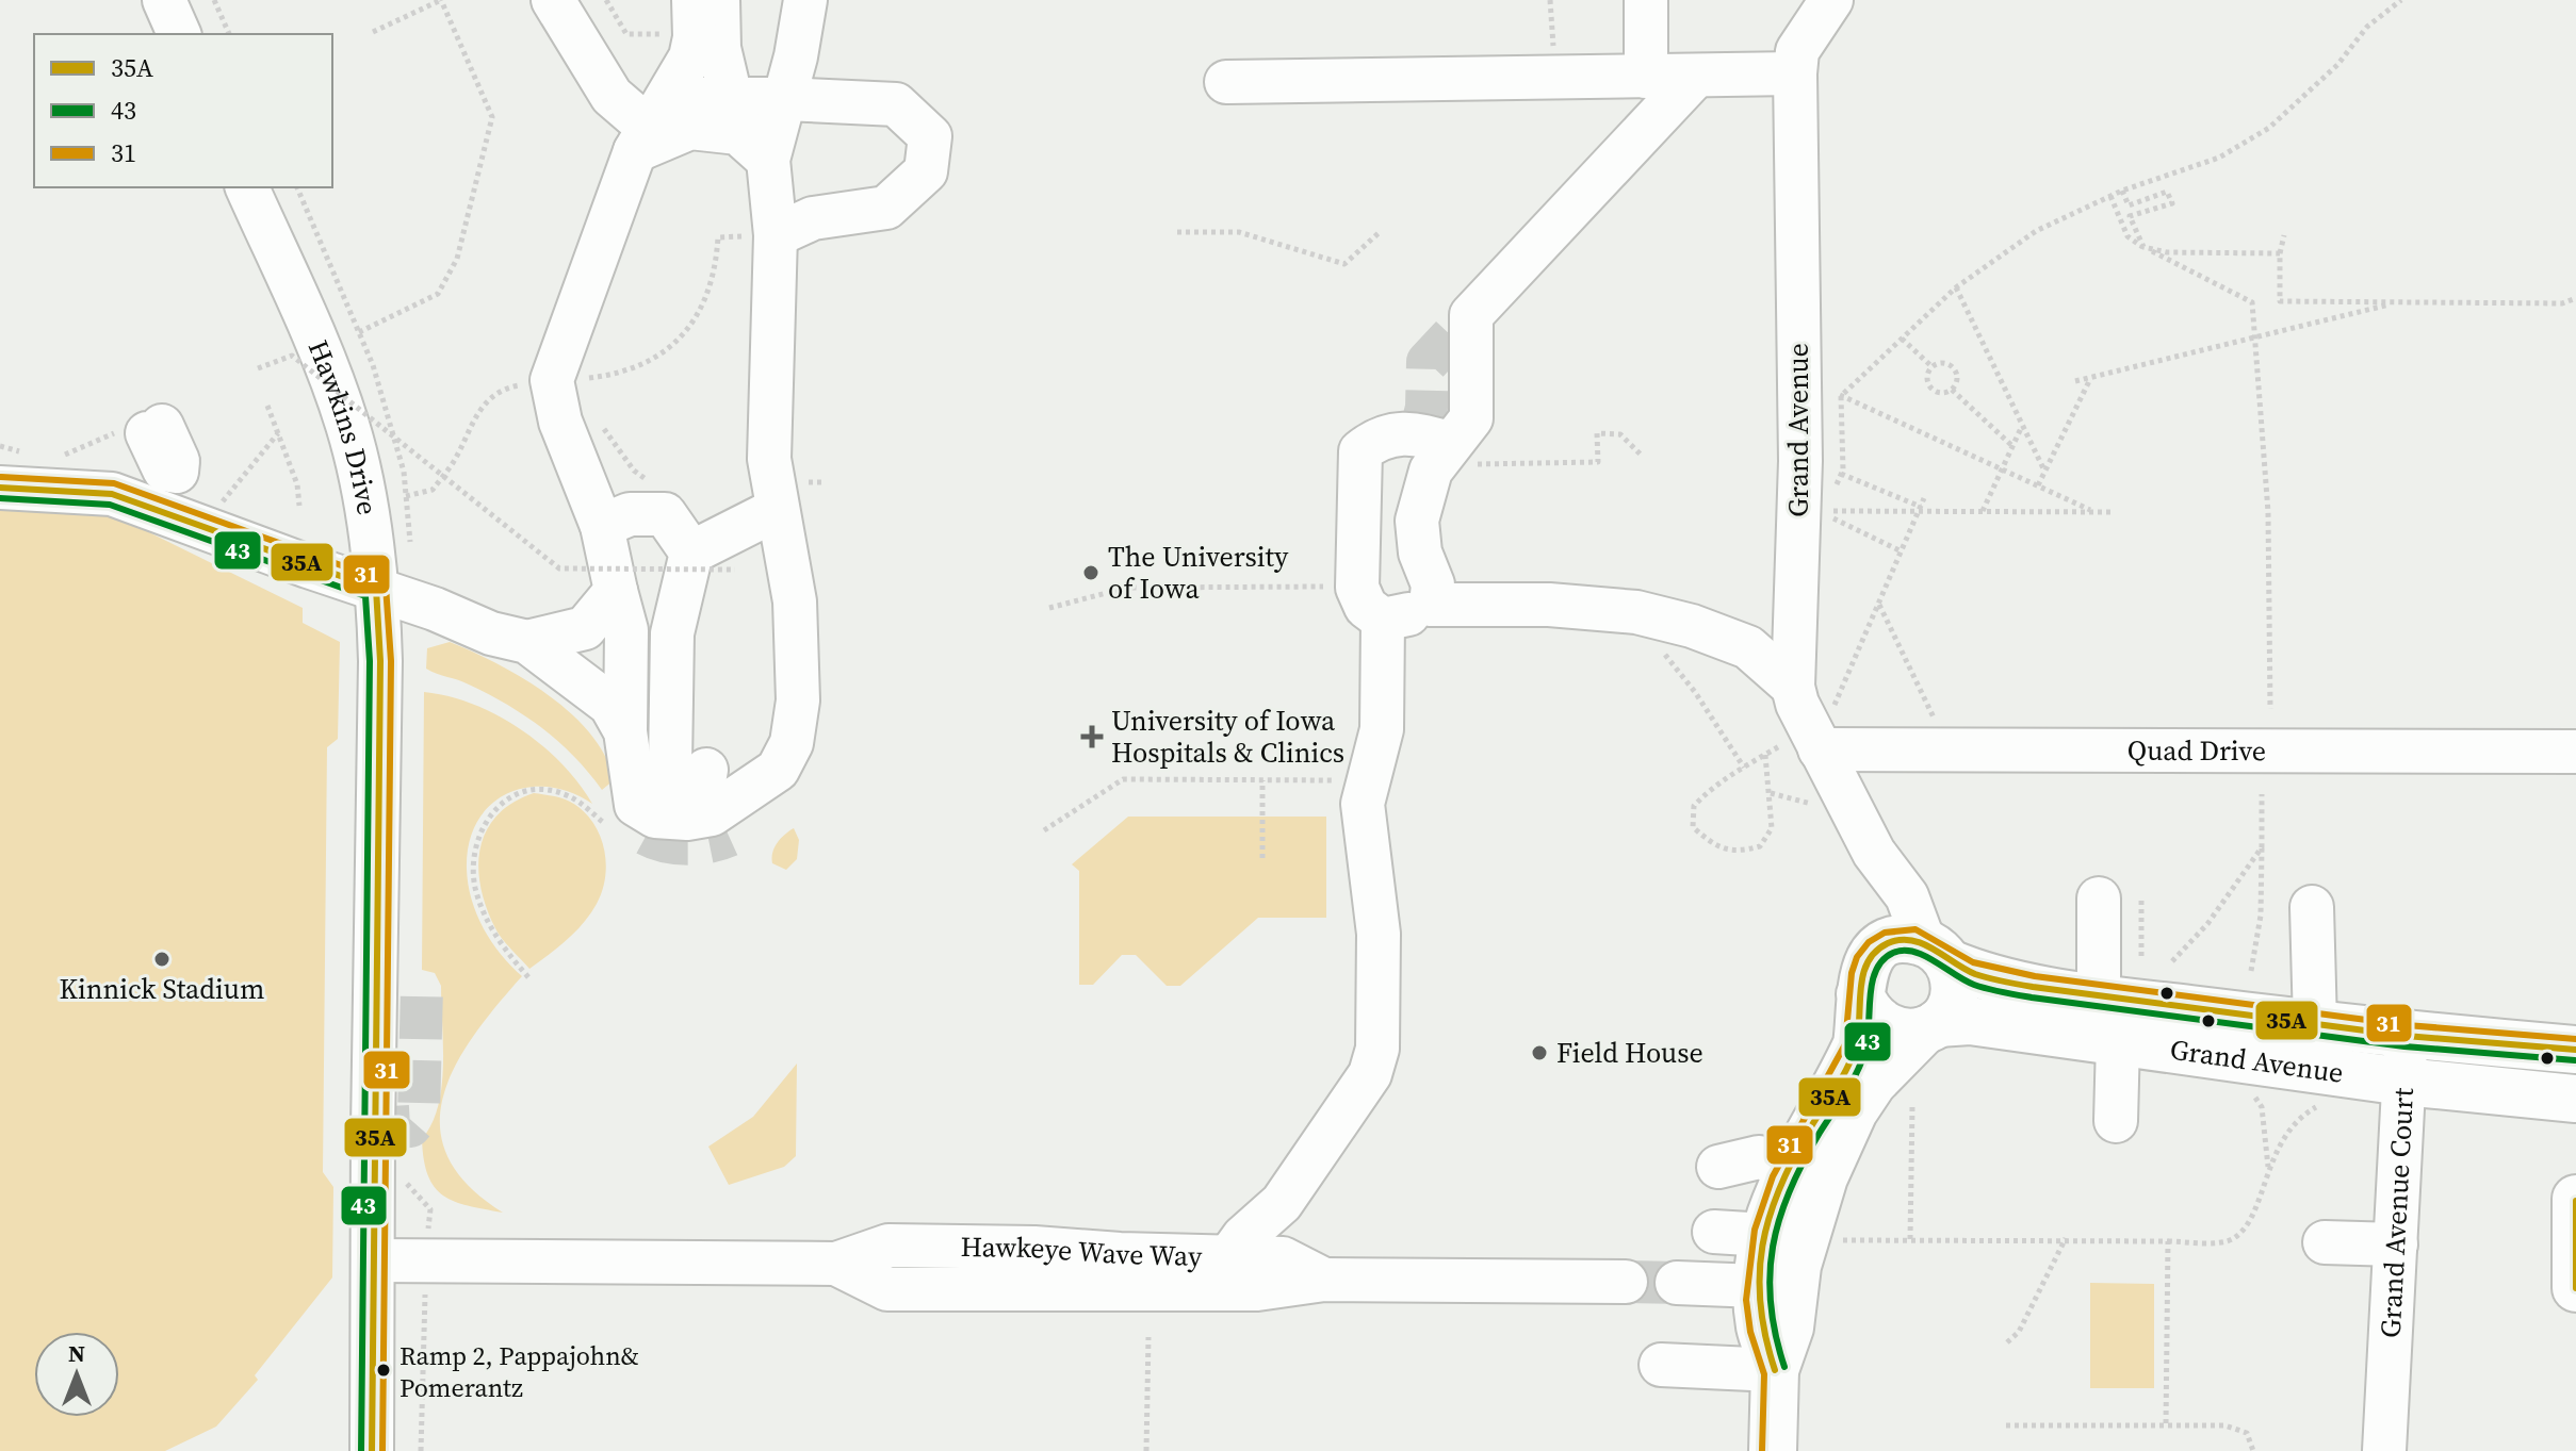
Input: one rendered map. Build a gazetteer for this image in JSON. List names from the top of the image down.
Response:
{
  "streets": {
    "main road": ["Grand Avenue"],
    "street": [
      "Hawkins Drive",
      "Quad Drive",
      "Grand Avenue Court",
      "Hawkeye Wave Way"
    ]
  },
  "crossings": [
    ["Hawkins Drive", "Hawkeye Wave Way"],
    ["Grand Avenue", "Quad Drive"],
    ["Grand Avenue", "Grand Avenue Court"]
  ],
  "places": {
    "other": [
      "The University of Iowa",
      "Kinnick Stadium",
      "Field House",
      "Ramp 2, Pappajohn& Pomerantz"
    ],
    "health": ["University of Iowa Hospitals & Clinics"]
  },
  "lines": ["transit line 31", "transit line 35A", "transit line 43"],
  "legend": ["35A", "43", "31"],
  "north": "top"
}
